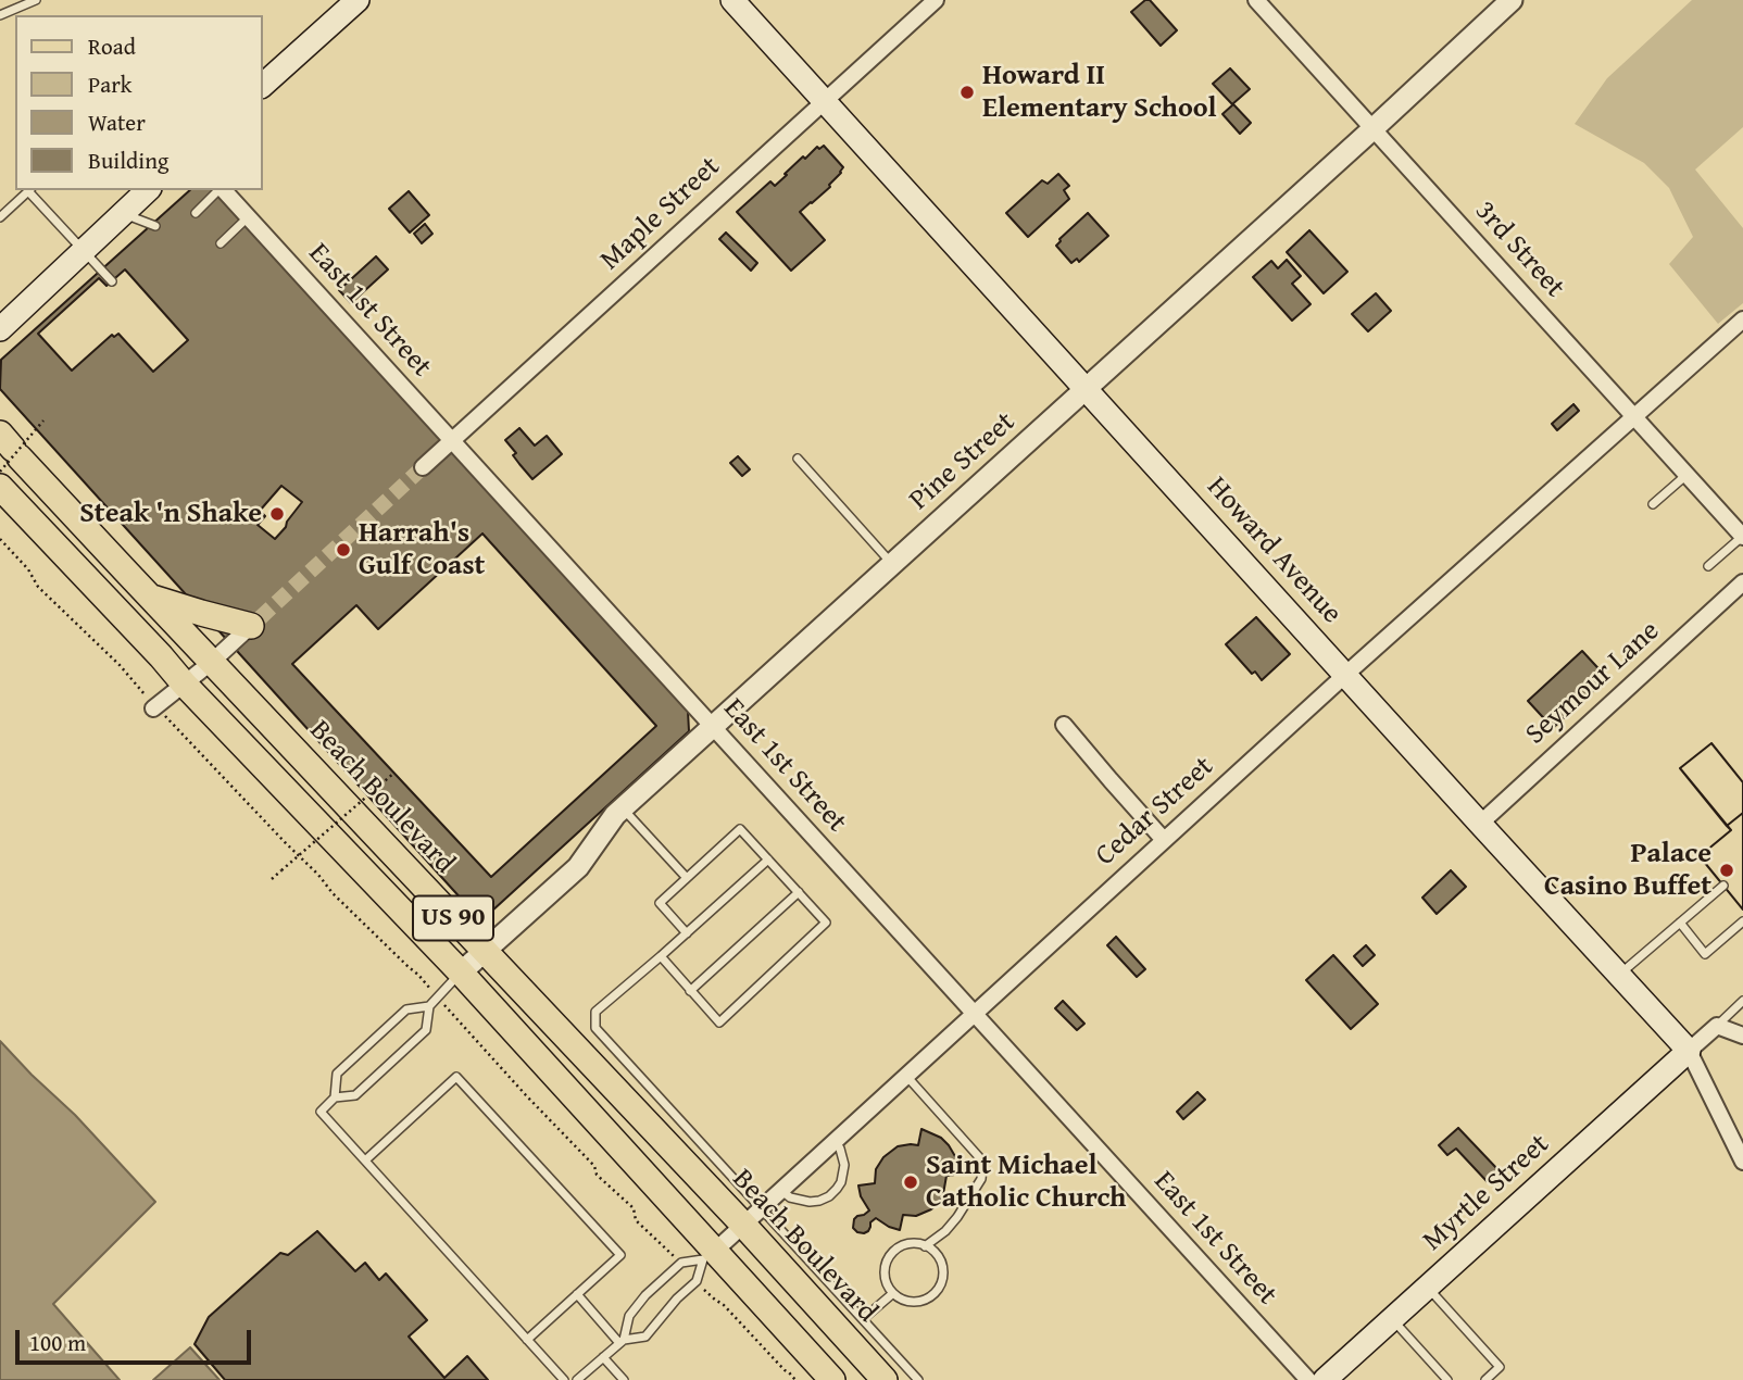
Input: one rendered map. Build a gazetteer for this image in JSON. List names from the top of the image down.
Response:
{
  "streets": {
    "main road": [
      "Howard Avenue",
      "Beach Boulevard",
      "US 90",
      "Myrtle Street"
    ],
    "street": [
      "Maple Street",
      "3rd Street",
      "East 1st Street",
      "Pine Street",
      "Seymour Lane",
      "Cedar Street"
    ]
  },
  "crossings": [
    ["Maple Street", "East 1st Street"],
    ["Maple Street", "Howard Avenue"],
    ["3rd Street", "Pine Street"],
    ["3rd Street", "Cedar Street"],
    ["East 1st Street", "Pine Street"],
    ["East 1st Street", "Cedar Street"],
    ["Pine Street", "Howard Avenue"],
    ["Pine Street", "Beach Boulevard"],
    ["Pine Street", "US 90"],
    ["Howard Avenue", "Seymour Lane"],
    ["Howard Avenue", "Cedar Street"],
    ["Howard Avenue", "Myrtle Street"],
    ["Beach Boulevard", "Cedar Street"],
    ["Cedar Street", "US 90"]
  ],
  "places": [
    "Howard II Elementary School",
    "Steak 'n Shake",
    "Harrah's Gulf Coast",
    "Palace Casino Buffet",
    "Saint Michael Catholic Church"
  ],
  "legend": [
    "Road",
    "Park",
    "Water",
    "Building"
  ],
  "scale_bar": "100 m"
}
